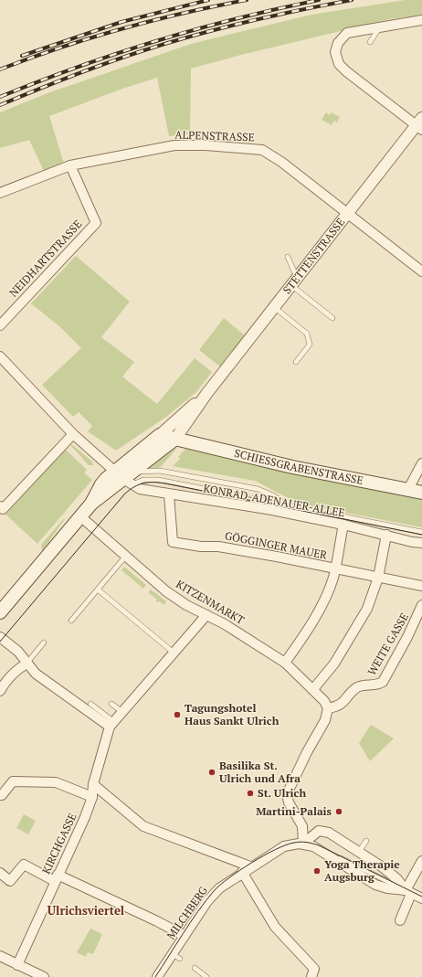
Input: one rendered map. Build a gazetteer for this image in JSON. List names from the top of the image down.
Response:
{
  "streets": {
    "main road": ["SCHIESSGRABENSTRASSE"],
    "street": [
      "ALPENSTRASSE",
      "STETTENSTRASSE",
      "NEIDHARTSTRASSE",
      "KONRAD-ADENAUER-ALLEE",
      "GÖGGINGER MAUER",
      "KITZENMARKT",
      "WEITE GASSE",
      "KIRCHGASSE",
      "MILCHBERG"
    ]
  },
  "crossings": [
    ["ALPENSTRASSE", "STETTENSTRASSE"],
    ["ALPENSTRASSE", "NEIDHARTSTRASSE"],
    ["STETTENSTRASSE", "SCHIESSGRABENSTRASSE"],
    ["KONRAD-ADENAUER-ALLEE", "GÖGGINGER MAUER"],
    ["KITZENMARKT", "WEITE GASSE"]
  ],
  "districts": ["Ulrichsviertel"],
  "places": [
    "Tagungshotel Haus Sankt Ulrich",
    "Basilika St. Ulrich und Afra",
    "St. Ulrich",
    "Martini-Palais",
    "Yoga Therapie Augsburg"
  ]
}
